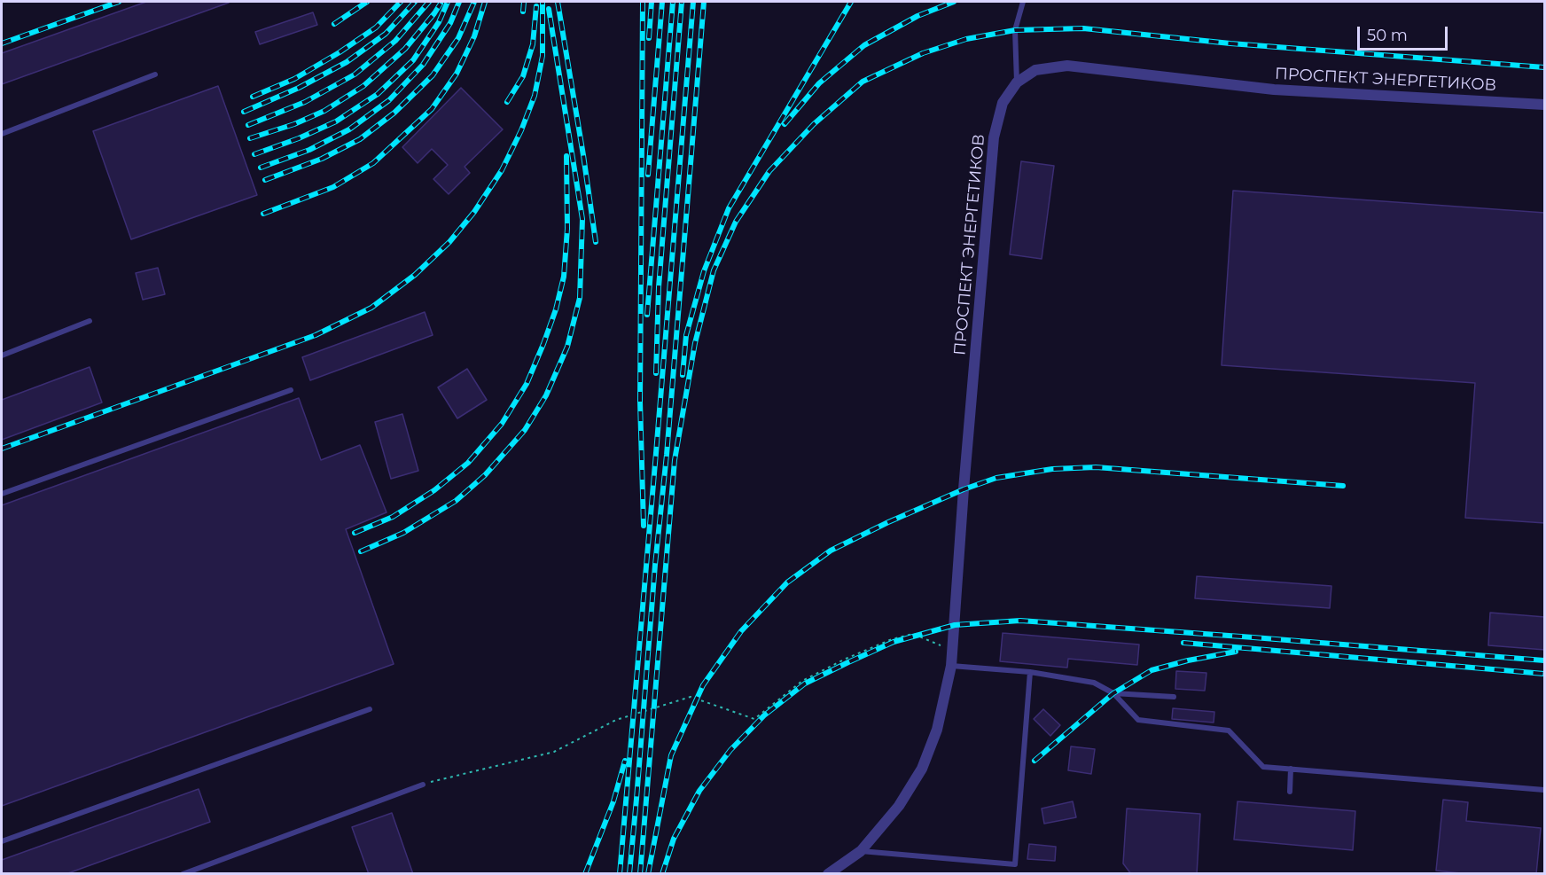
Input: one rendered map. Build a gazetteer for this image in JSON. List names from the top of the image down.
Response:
{
  "streets": {
    "street": ["ПРОСПЕКТ ЭНЕРГЕТИКОВ"]
  },
  "scale_bar": "50 m"
}
